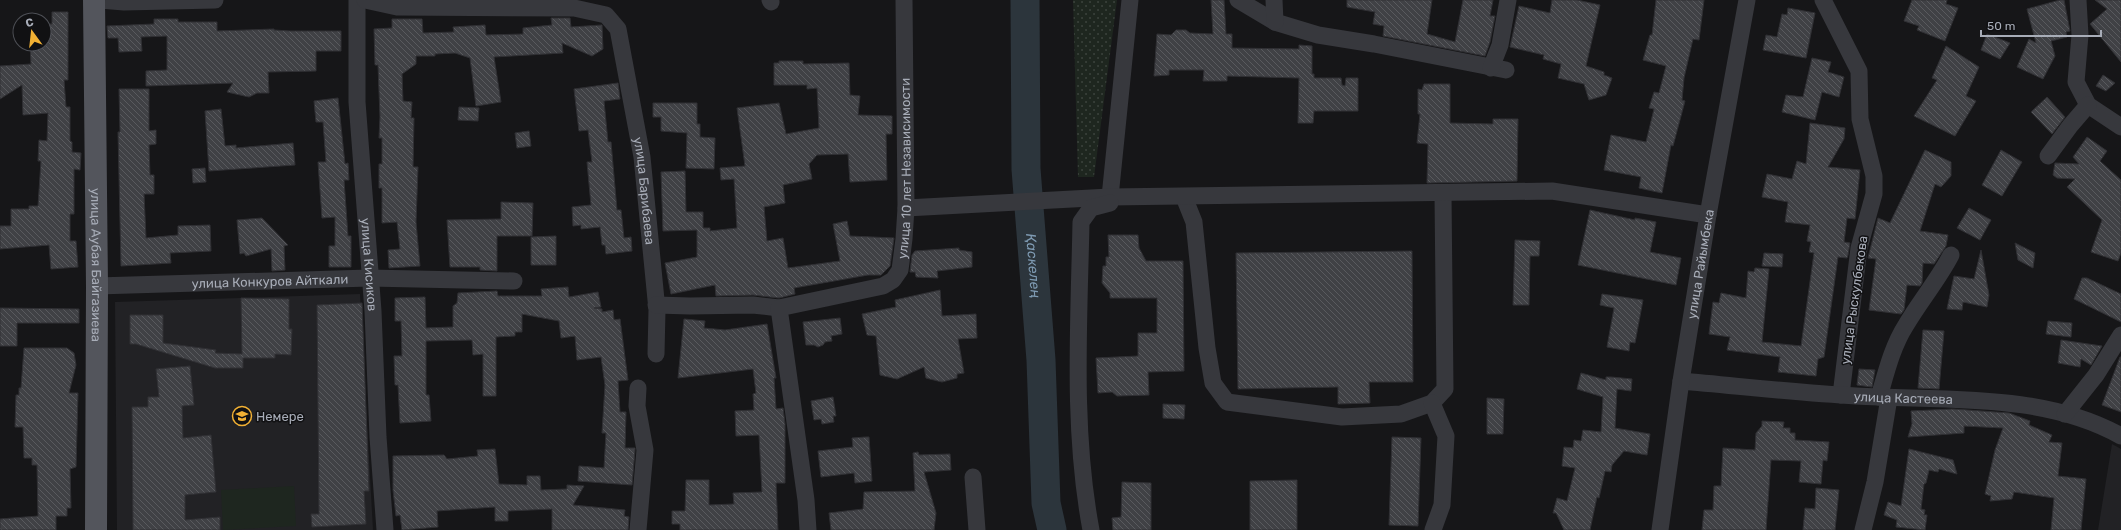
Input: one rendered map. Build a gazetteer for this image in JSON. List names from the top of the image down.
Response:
{
  "streets": {
    "main road": ["улица Аубая Байгазиева"],
    "street": [
      "улица 10 лет Независимости",
      "улица Барибаева",
      "улица Райымбека",
      "улица Кисиков",
      "улица Конкуров Айткали",
      "улица Рыскулбекова",
      "улица Кастеева"
    ]
  },
  "crossings": [
    ["улица 10 лет Независимости", "улица Барибаева"],
    ["улица Райымбека", "улица Кастеева"],
    ["улица Аубая Байгазиева", "улица Конкуров Айткали"],
    ["улица Кисиков", "улица Конкуров Айткали"],
    ["улица Рыскулбекова", "улица Кастеева"]
  ],
  "water": ["Қаскелең"],
  "places": {
    "school or university": ["Немере"]
  },
  "scale_bar": "50 m",
  "north": "top"
}
